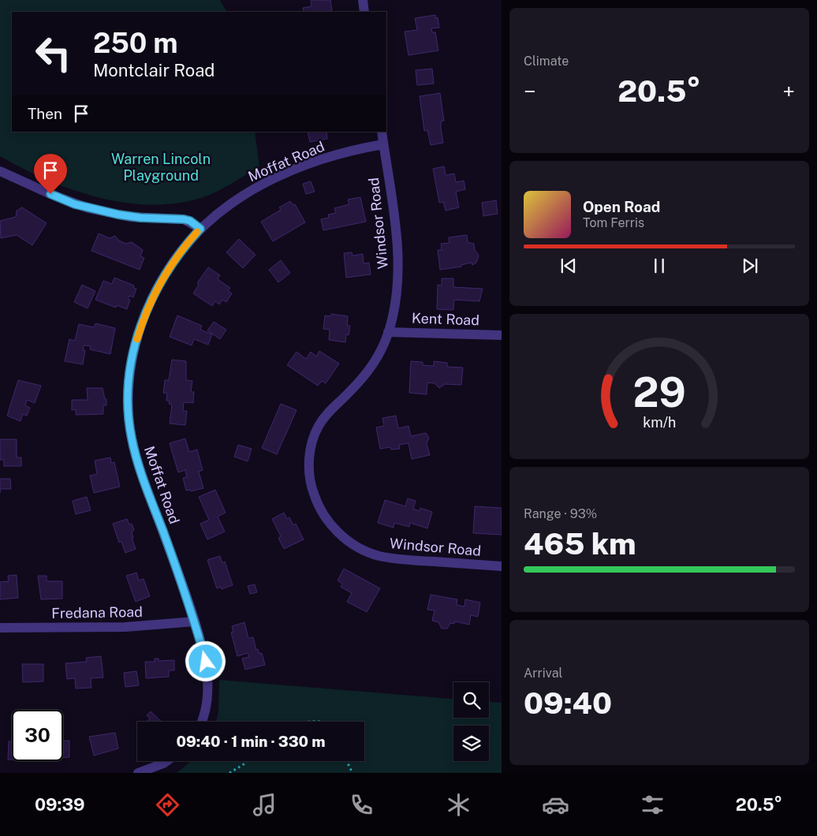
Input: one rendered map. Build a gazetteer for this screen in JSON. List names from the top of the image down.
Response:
{
  "streets": {
    "street": [
      "Moffat Road",
      "Windsor Road",
      "Kent Road",
      "Fredana Road"
    ]
  },
  "crossings": [
    ["Moffat Road", "Windsor Road"],
    ["Moffat Road", "Fredana Road"],
    ["Windsor Road", "Kent Road"]
  ],
  "parks": ["Warren Lincoln Playground"],
  "page": {
    "tile": [
      "Climate",
      ["Range · 93%", "465 km"],
      ["Arrival", "09:40"]
    ],
    "turn": ["250 m", "Montclair Road"],
    "heat": ["−", "20.5°", "+"],
    "then": "Then",
    "song": ["Open Road", "Tom Ferris"],
    "limit": "30",
    "trip": "09:40 · 1 min · 330 m",
    "tabs": ["09:39", "20.5°"],
    "gauge": ["29", "km/h"]
  }
}
